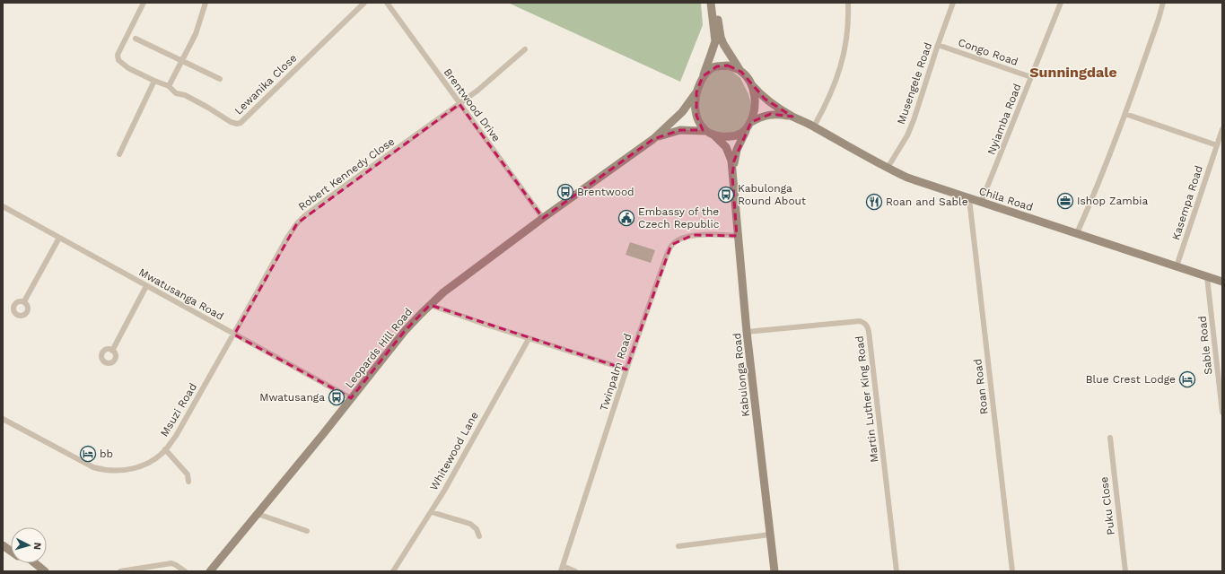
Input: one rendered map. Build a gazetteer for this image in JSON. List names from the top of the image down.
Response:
{
  "streets": {
    "main road": ["Chila Road", "Leopards Hill Road", "Kabulonga Road"],
    "street": [
      "Congo Road",
      "Musengele Road",
      "Lewanika Close",
      "Brentwood Drive",
      "Nyiamba Road",
      "Robert Kennedy Close",
      "Kasempa Road",
      "Mwatusanga Road",
      "Sable Road",
      "Twinpalm Road",
      "Roan Road",
      "Martin Luther King Road",
      "Msuzi Road",
      "Whitewood Lane",
      "Puku Close"
    ]
  },
  "crossings": [
    ["Congo Road", "Musengele Road"],
    ["Congo Road", "Nyiamba Road"],
    ["Musengele Road", "Chila Road"],
    ["Brentwood Drive", "Robert Kennedy Close"],
    ["Brentwood Drive", "Leopards Hill Road"],
    ["Nyiamba Road", "Chila Road"],
    ["Robert Kennedy Close", "Mwatusanga Road"],
    ["Robert Kennedy Close", "Msuzi Road"],
    ["Chila Road", "Kasempa Road"],
    ["Chila Road", "Sable Road"],
    ["Chila Road", "Leopards Hill Road"],
    ["Chila Road", "Kabulonga Road"],
    ["Chila Road", "Roan Road"],
    ["Mwatusanga Road", "Leopards Hill Road"],
    ["Mwatusanga Road", "Msuzi Road"],
    ["Leopards Hill Road", "Kabulonga Road"],
    ["Twinpalm Road", "Kabulonga Road"],
    ["Kabulonga Road", "Martin Luther King Road"]
  ],
  "districts": ["Sunningdale"],
  "places": {
    "bus stop": ["Brentwood", "Kabulonga Round About", "Mwatusanga"],
    "office": ["Ishop Zambia"],
    "restaurant": ["Roan and Sable"],
    "public building": ["Embassy of the Czech Republic"],
    "hotel": ["Blue Crest Lodge", "bb"]
  },
  "north": "right"
}
